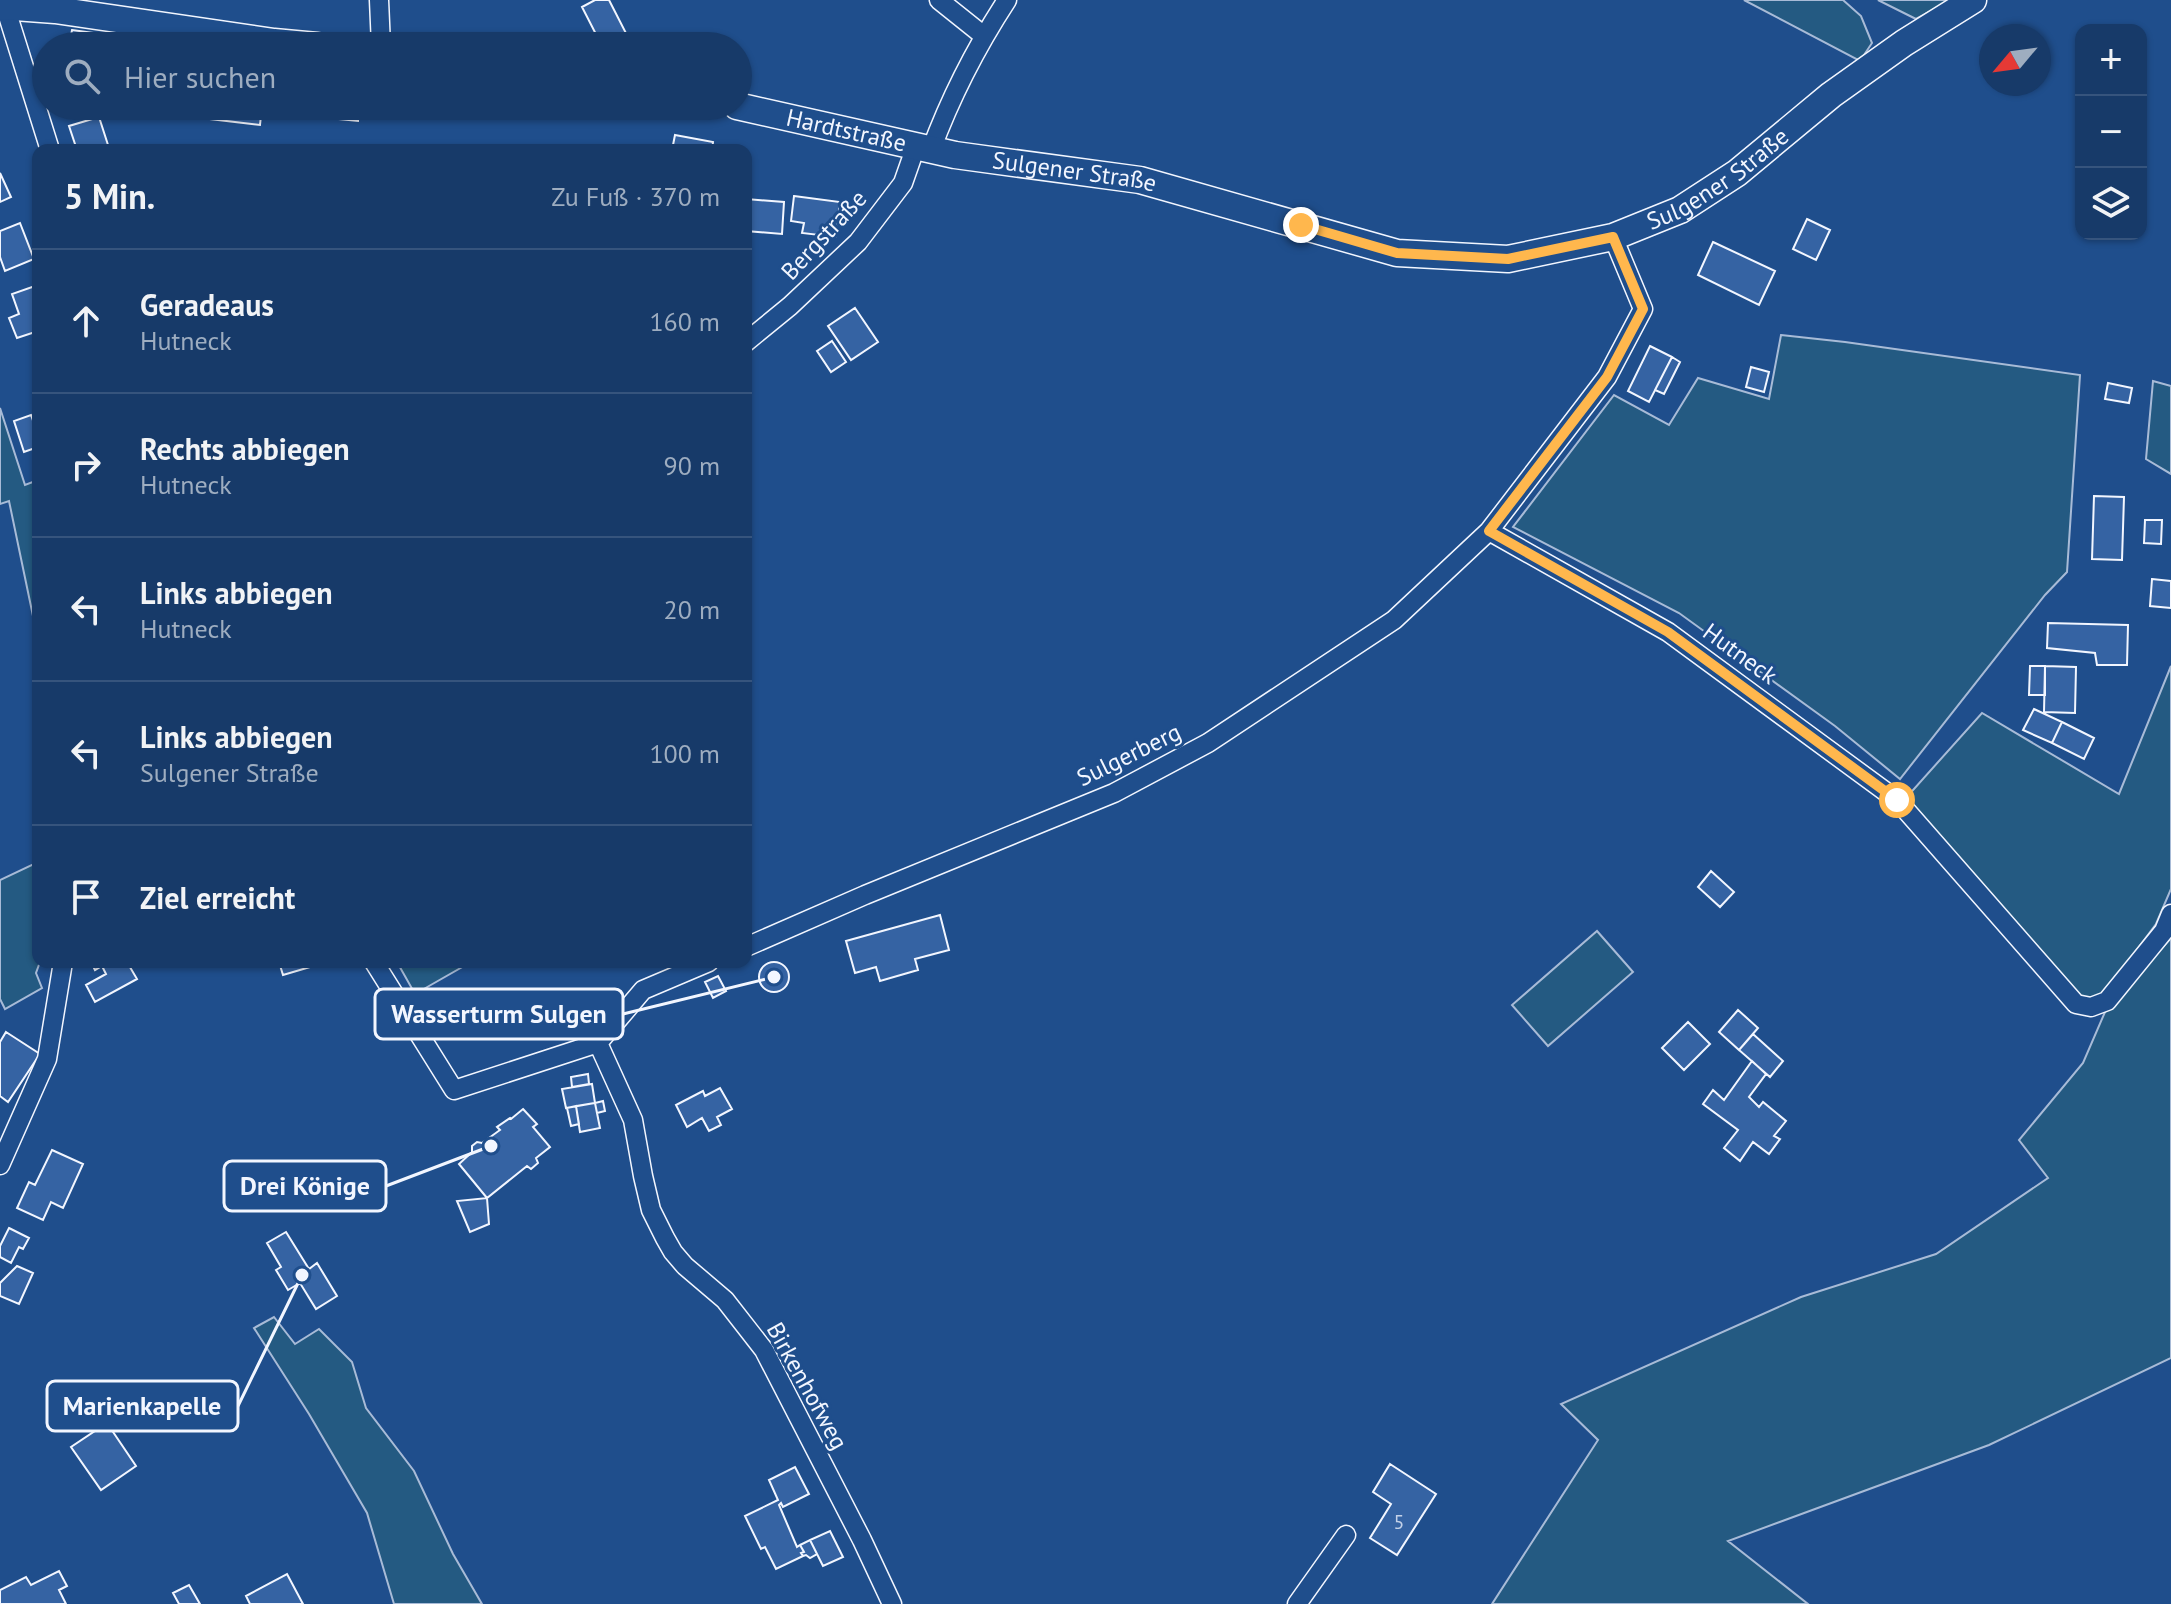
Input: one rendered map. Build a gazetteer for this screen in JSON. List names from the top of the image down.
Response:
{
  "streets": {
    "main road": ["Hardtstraße", "Sulgener Straße"],
    "street": [
      "Bergstraße",
      "Hutneck",
      "Sulgerberg",
      "Birkenhofweg"
    ]
  },
  "crossings": [
    ["Hardtstraße", "Sulgener Straße"],
    ["Hardtstraße", "Bergstraße"],
    ["Sulgener Straße", "Bergstraße"],
    ["Hutneck", "Sulgerberg"]
  ],
  "places": ["Wasserturm Sulgen", "Drei Könige", "Marienkapelle"],
  "house_numbers": ["5"],
  "north": "bottom left",
  "page": {
    "map_buttons": ["+", "−"],
    "search": "Hier suchen",
    "heading": ["5 Min.", "Zu Fuß · 370 m"],
    "list": [
      ["Geradeaus", "Hutneck", "160 m"],
      ["Rechts abbiegen", "Hutneck", "90 m"],
      ["Links abbiegen", "Hutneck", "20 m"],
      ["Links abbiegen", "Sulgener Straße", "100 m"],
      "Ziel erreicht"
    ]
  }
}
